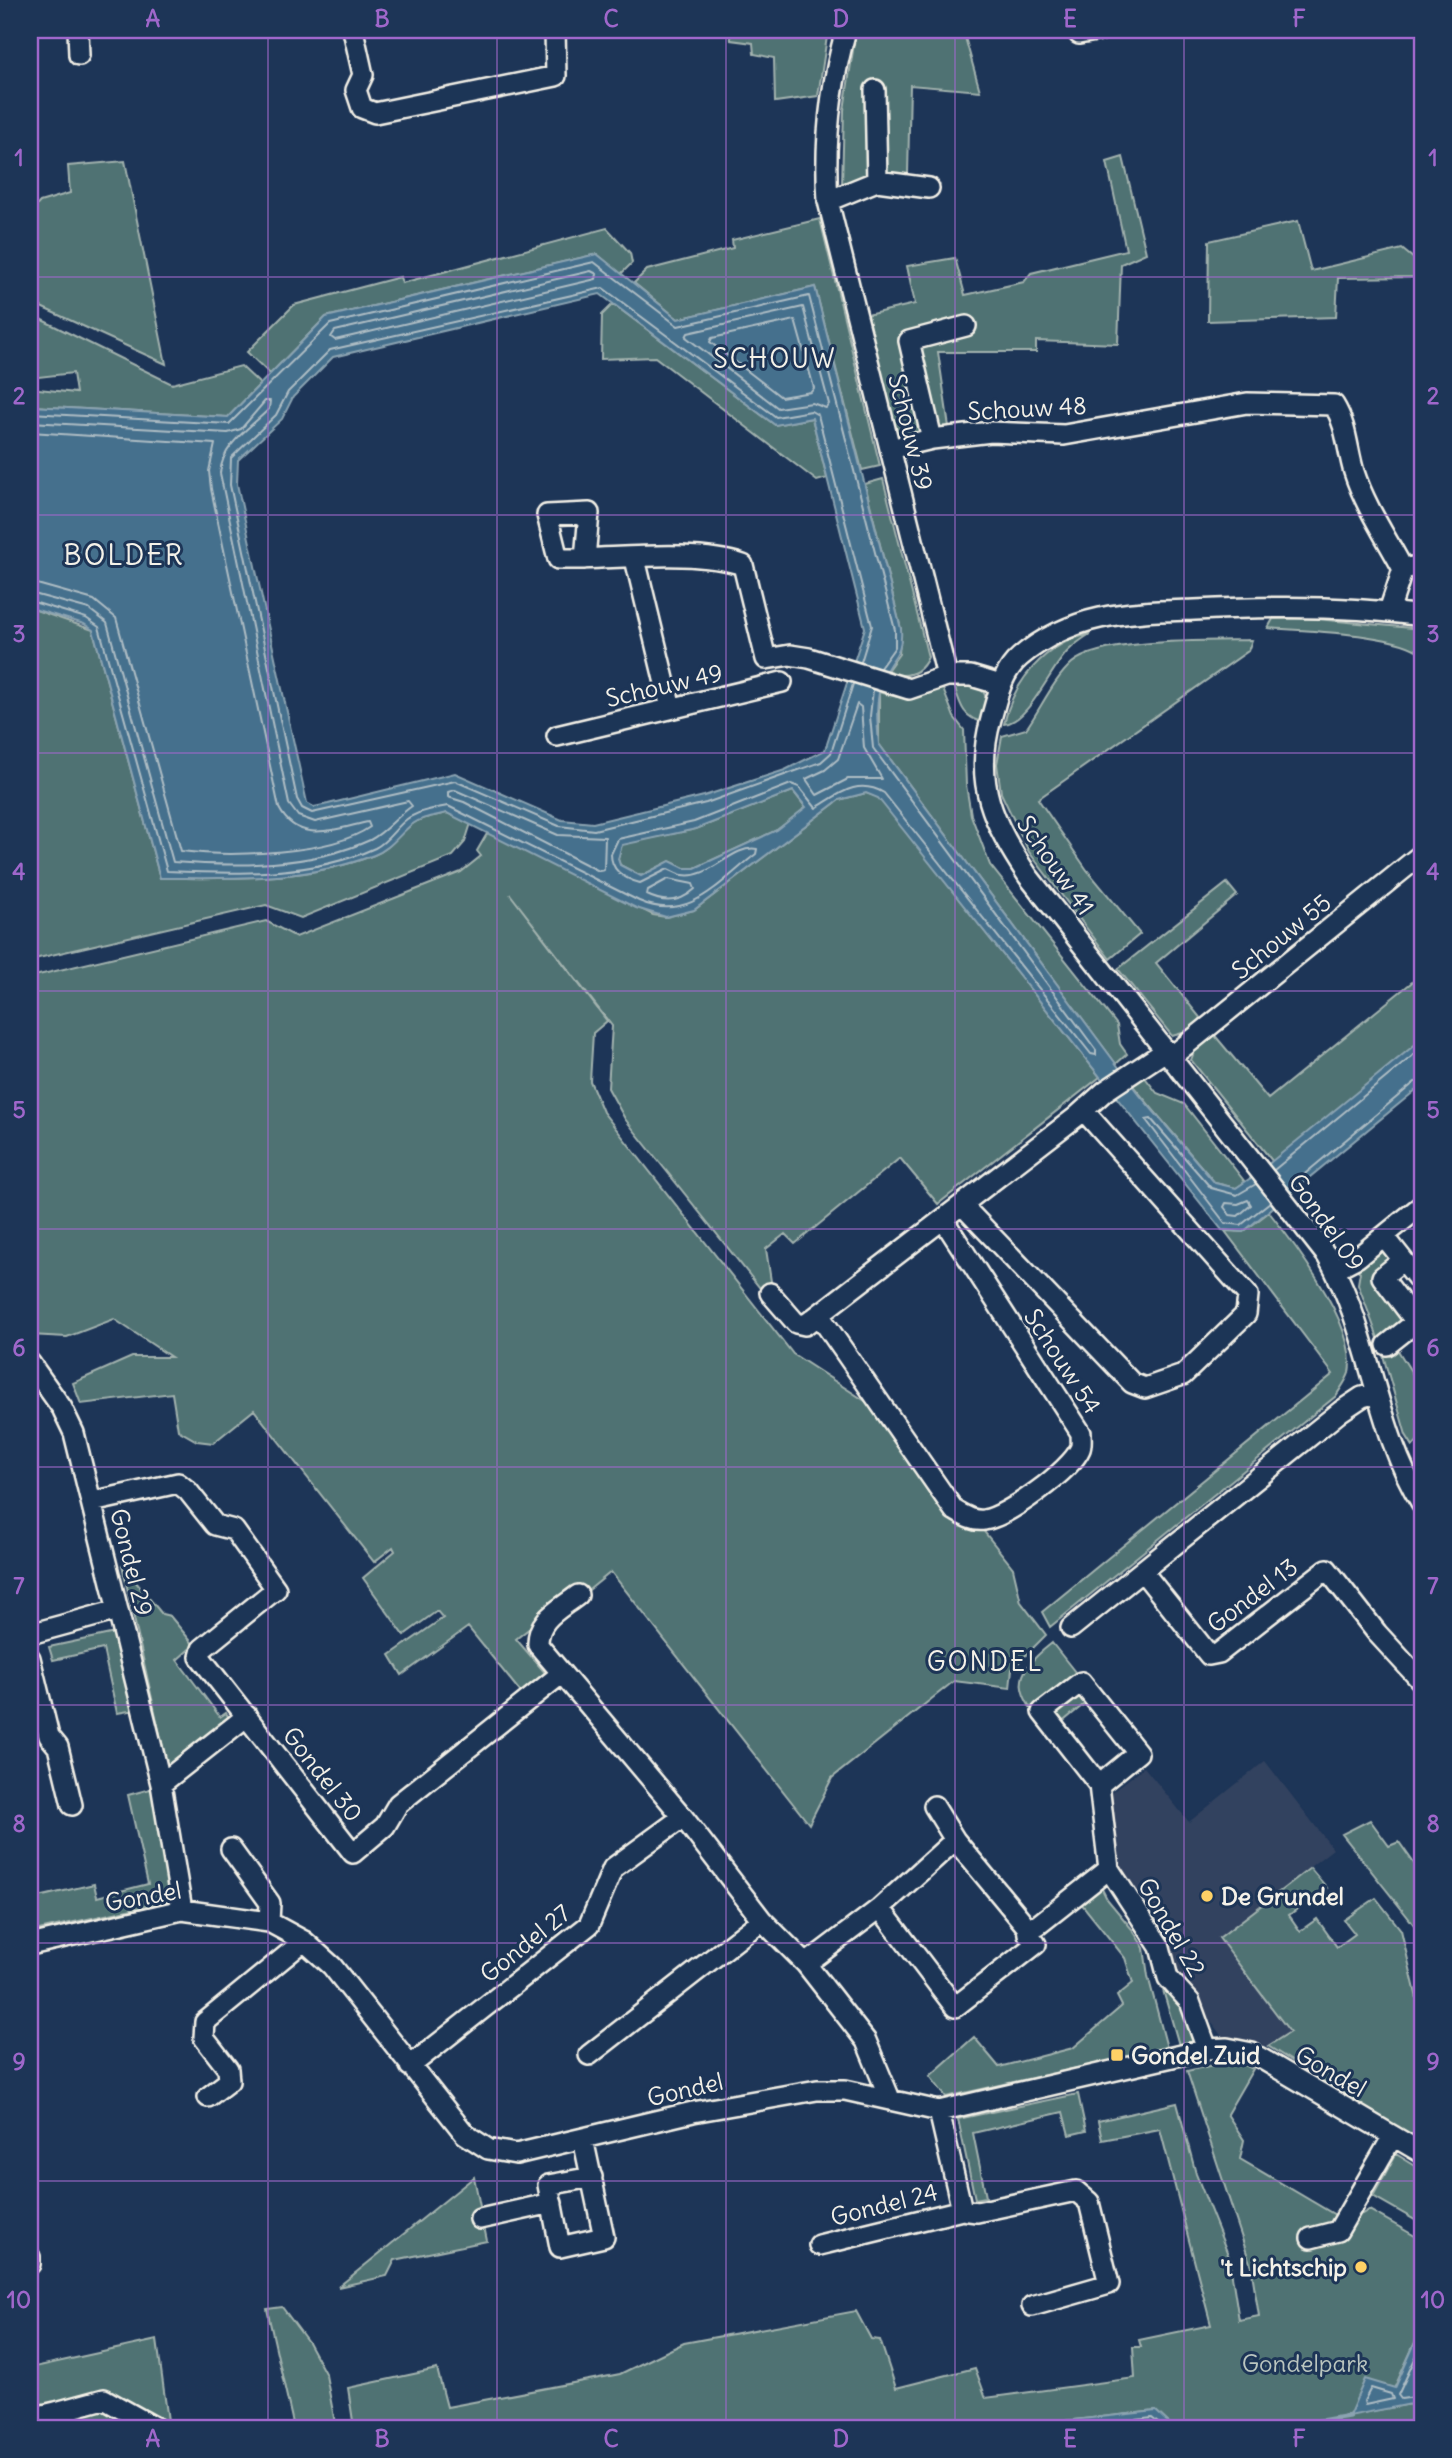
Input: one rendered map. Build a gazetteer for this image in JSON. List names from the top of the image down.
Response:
{
  "streets": {
    "street": [
      "Schouw 48",
      "Schouw 39",
      "Schouw 49",
      "Schouw 41",
      "Schouw 55",
      "Gondel 09",
      "Schouw 54",
      "Gondel 29",
      "Gondel 13",
      "Gondel 30",
      "Gondel",
      "Gondel 22",
      "Gondel 27",
      "Gondel 24"
    ]
  },
  "crossings": [
    ["Schouw 48", "Schouw 39"],
    ["Schouw 41", "Schouw 55"],
    ["Schouw 41", "Gondel 09"],
    ["Gondel 29", "Gondel"],
    ["Gondel", "Gondel 22"],
    ["Gondel", "Gondel 27"]
  ],
  "districts": ["SCHOUW", "BOLDER", "GONDEL"],
  "parks": ["Gondelpark"],
  "places": {
    "other": ["De Grundel", "'t Lichtschip"],
    "transit": ["Gondel Zuid"]
  },
  "grid": {
    "columns": [
      "A",
      "B",
      "C",
      "D",
      "E",
      "F"
    ],
    "rows": [
      "1",
      "2",
      "3",
      "4",
      "5",
      "6",
      "7",
      "8",
      "9",
      "10"
    ]
  }
}
